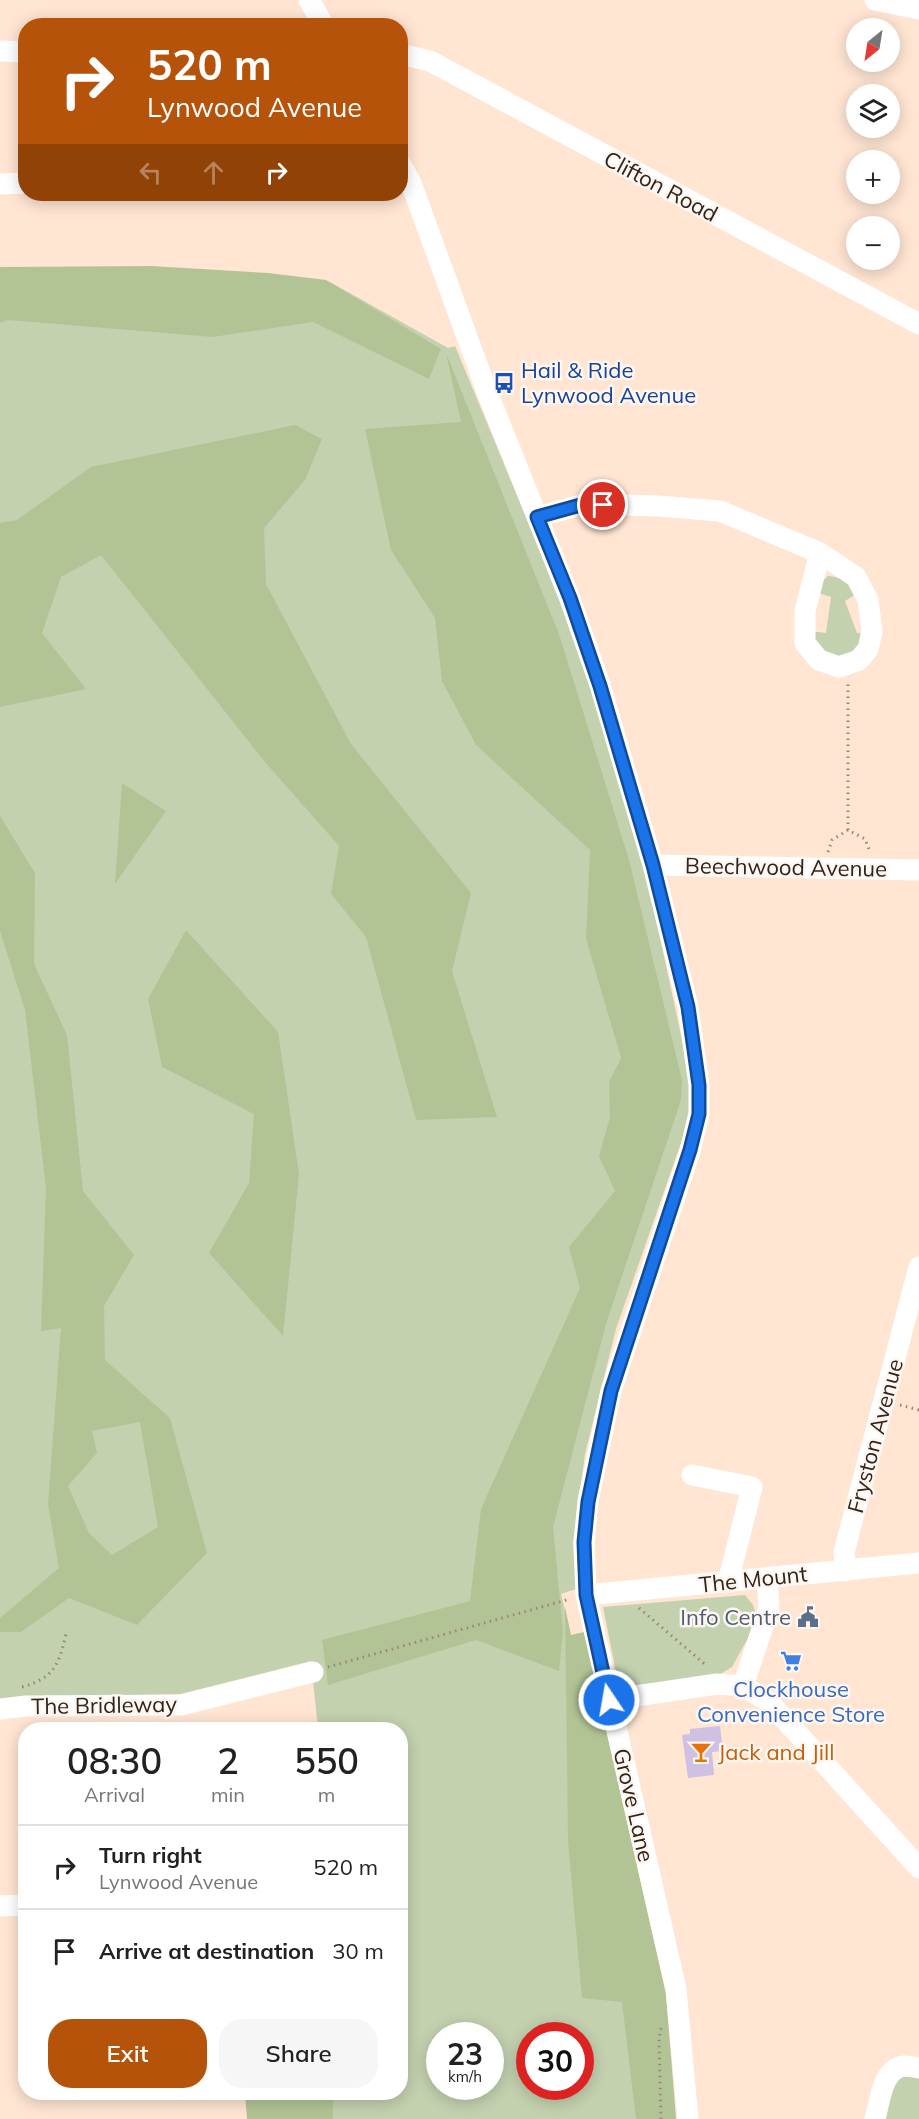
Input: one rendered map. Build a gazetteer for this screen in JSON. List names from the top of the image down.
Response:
{
  "streets": {
    "street": [
      "Clifton Road",
      "Beechwood Avenue",
      "Fryston Avenue",
      "The Mount",
      "The Bridleway",
      "Grove Lane"
    ]
  },
  "crossings": [
    ["Beechwood Avenue", "Grove Lane"],
    ["Fryston Avenue", "The Mount"],
    ["The Mount", "Grove Lane"]
  ],
  "places": {
    "bus stop": ["Hail & Ride Lynwood Avenue"],
    "public building": ["Info Centre"],
    "supermarket": ["Clockhouse Convenience Store"],
    "bar": ["Jack and Jill"]
  },
  "north": "bottom left",
  "page": {
    "map_buttons": ["+", "−"],
    "turn": ["520 m", "Lynwood Avenue"],
    "eta": [
      "08:30",
      "Arrival",
      "2",
      "min",
      "550",
      "m"
    ],
    "list": [
      {
        "name": "Turn right",
        "note": "Lynwood Avenue",
        "value": "520 m"
      },
      {
        "name": "Arrive at destination",
        "value": "30 m"
      }
    ],
    "buttons": ["Exit", "Share"],
    "speed": "23 km/h",
    "limit": "30"
  }
}
